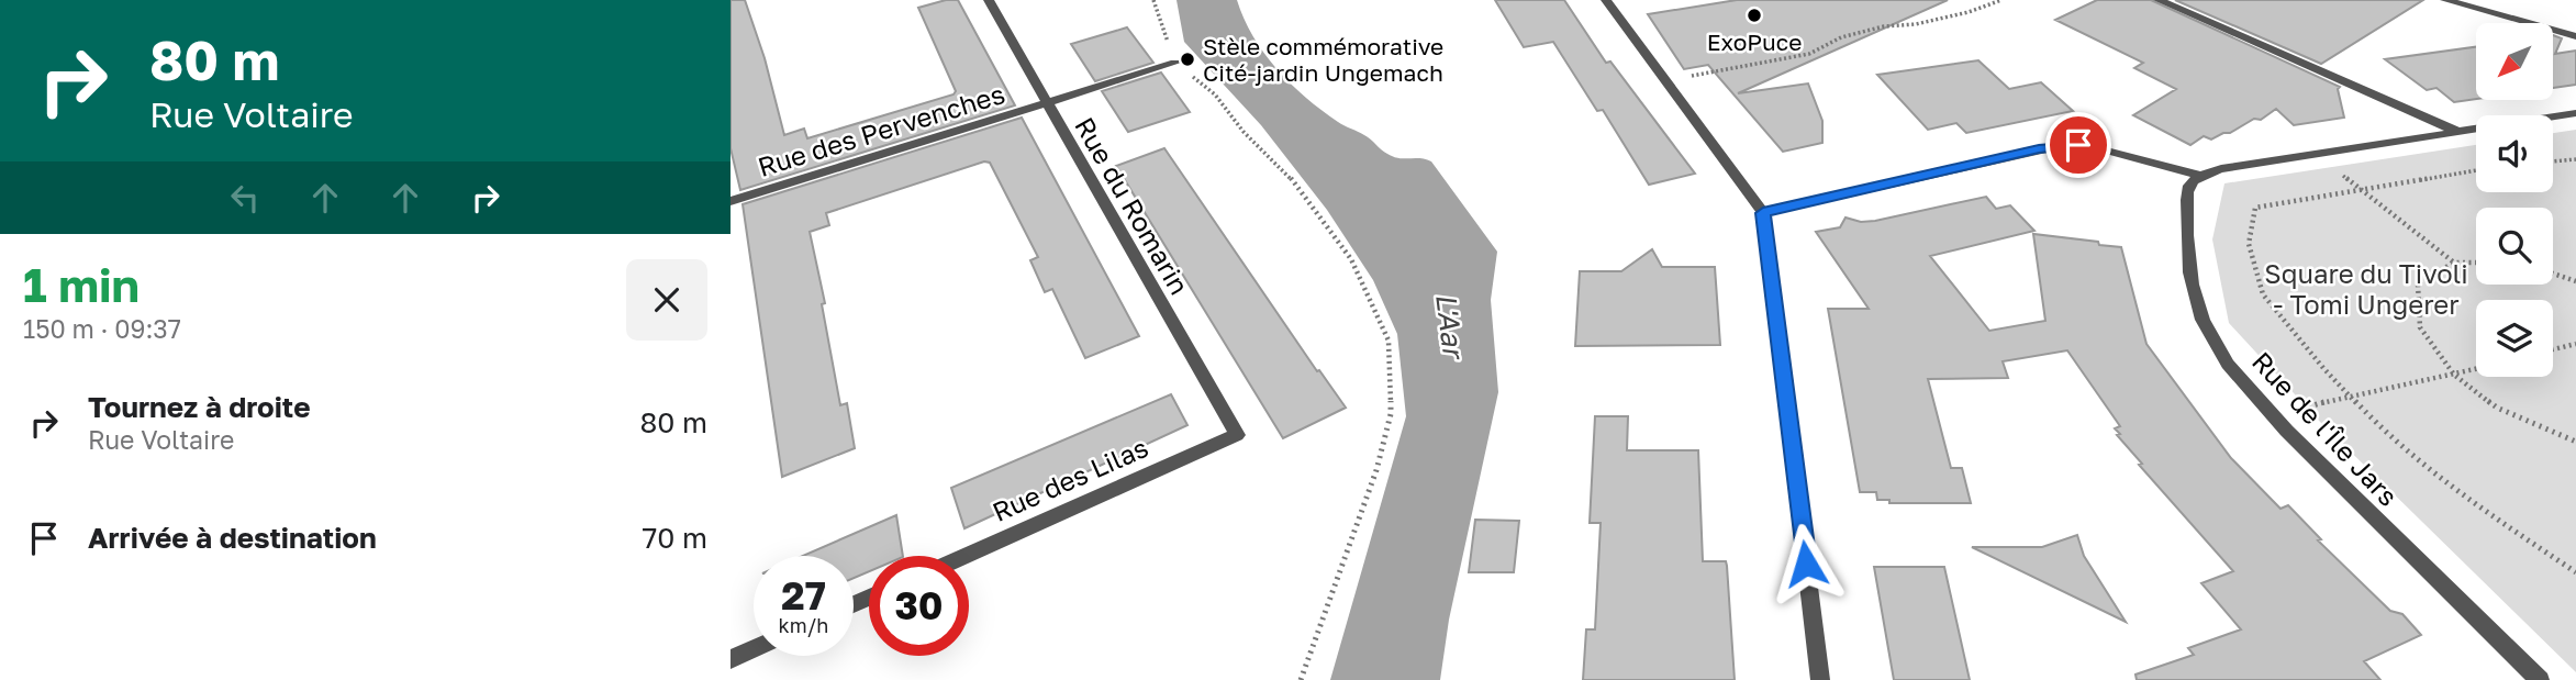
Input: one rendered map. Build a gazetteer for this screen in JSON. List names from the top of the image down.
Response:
{
  "streets": {
    "street": [
      "Rue des Pervenches",
      "Rue du Romarin",
      "Rue de l'Île Jars",
      "Rue des Lilas"
    ]
  },
  "crossings": [
    ["Rue des Pervenches", "Rue du Romarin"],
    ["Rue du Romarin", "Rue des Lilas"]
  ],
  "water": ["L'Aar"],
  "parks": ["Square du Tivoli - Tomi Ungerer"],
  "places": ["ExoPuce", "Stèle commémorative Cité-jardin Ungemach"],
  "north": "bottom left",
  "page": {
    "turn": ["80 m", "Rue Voltaire"],
    "heading": ["1 min", "150 m · 09:37"],
    "list": [
      {
        "name": "Tournez à droite",
        "note": "Rue Voltaire",
        "value": "80 m"
      },
      {
        "name": "Arrivée à destination",
        "value": "70 m"
      }
    ],
    "speed": "27 km/h",
    "limit": "30"
  }
}
